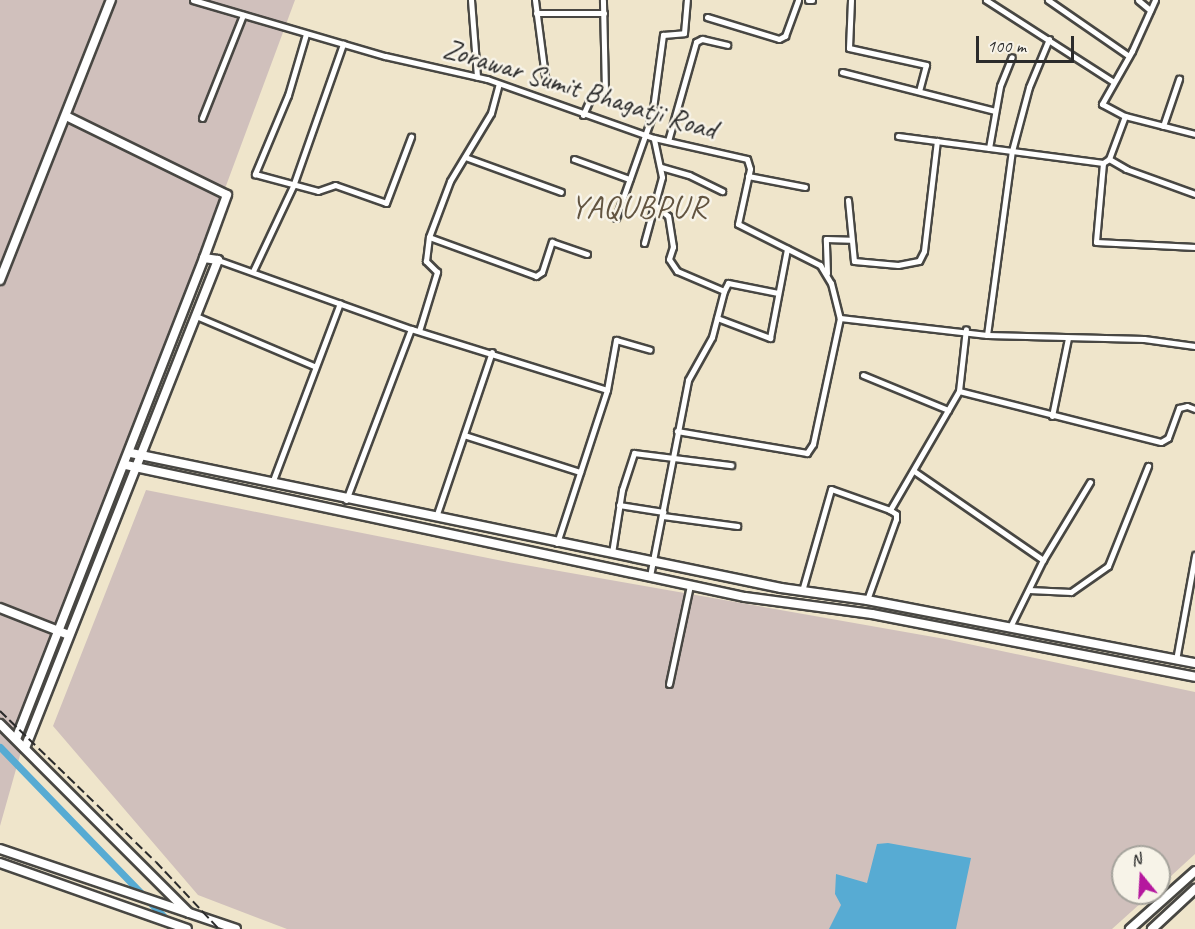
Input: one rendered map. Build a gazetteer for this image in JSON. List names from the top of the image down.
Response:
{
  "streets": {
    "street": ["Zorawar Sumit Bhagatji Road"]
  },
  "districts": ["YAQUBPUR"],
  "scale_bar": "100 m",
  "north": "top"
}
